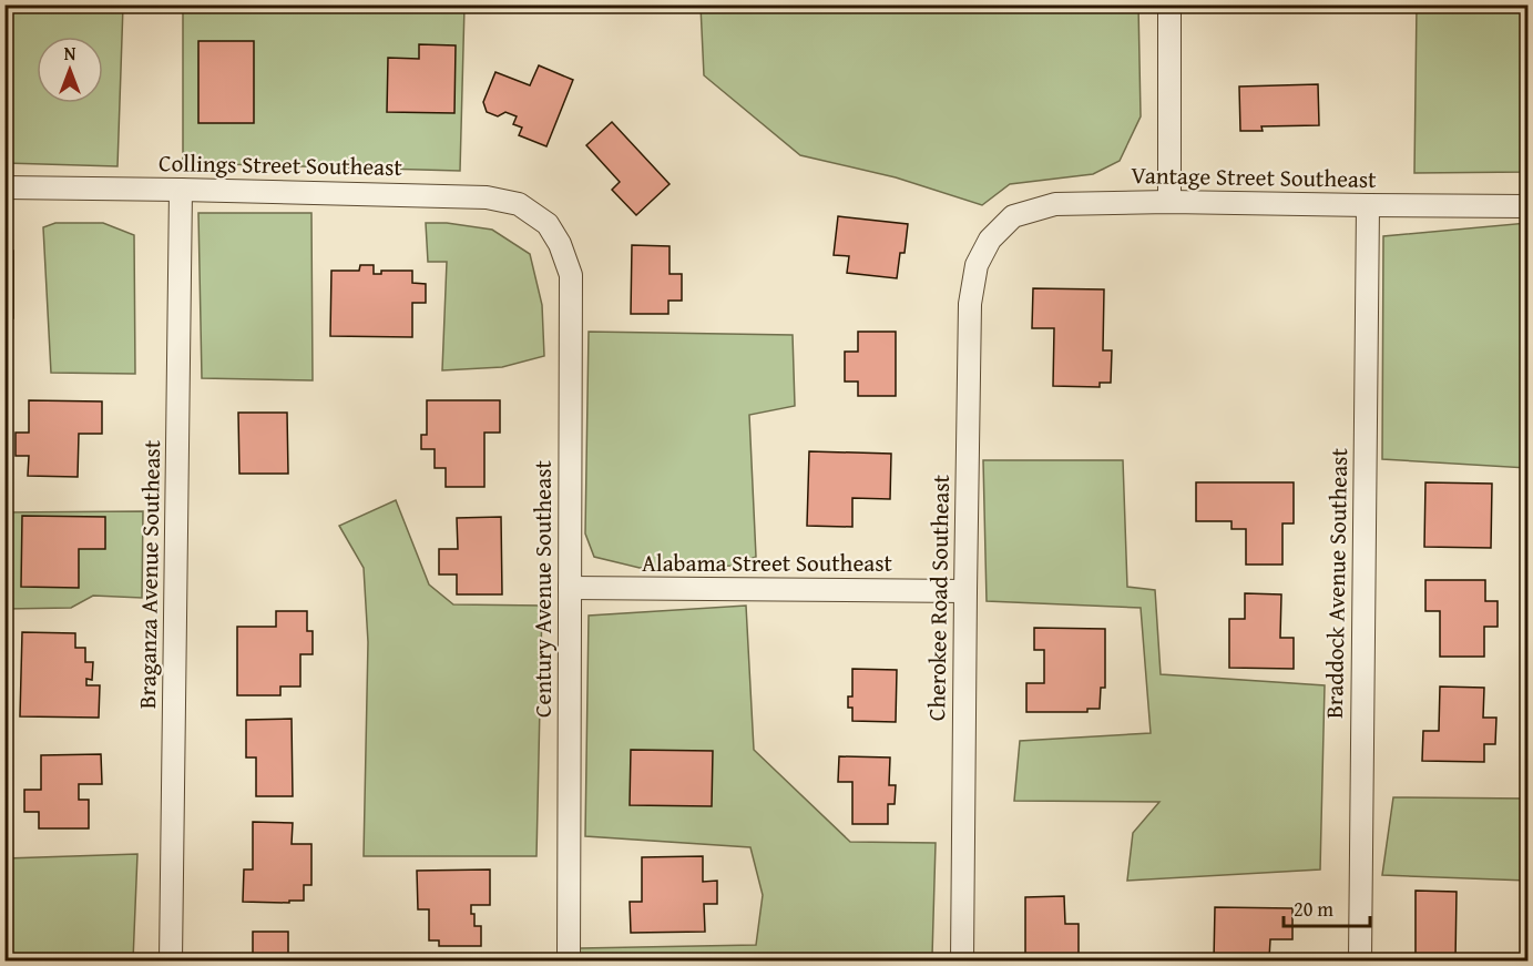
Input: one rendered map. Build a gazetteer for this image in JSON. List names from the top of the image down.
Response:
{
  "streets": {
    "street": [
      "Collings Street Southeast",
      "Vantage Street Southeast",
      "Alabama Street Southeast",
      "Braganza Avenue Southeast",
      "Braddock Avenue Southeast",
      "Century Avenue Southeast",
      "Cherokee Road Southeast"
    ]
  },
  "crossings": [
    ["Collings Street Southeast", "Braganza Avenue Southeast"],
    ["Collings Street Southeast", "Century Avenue Southeast"],
    ["Vantage Street Southeast", "Braddock Avenue Southeast"],
    ["Vantage Street Southeast", "Cherokee Road Southeast"],
    ["Alabama Street Southeast", "Century Avenue Southeast"],
    ["Alabama Street Southeast", "Cherokee Road Southeast"]
  ],
  "scale_bar": "20 m",
  "north": "top"
}
